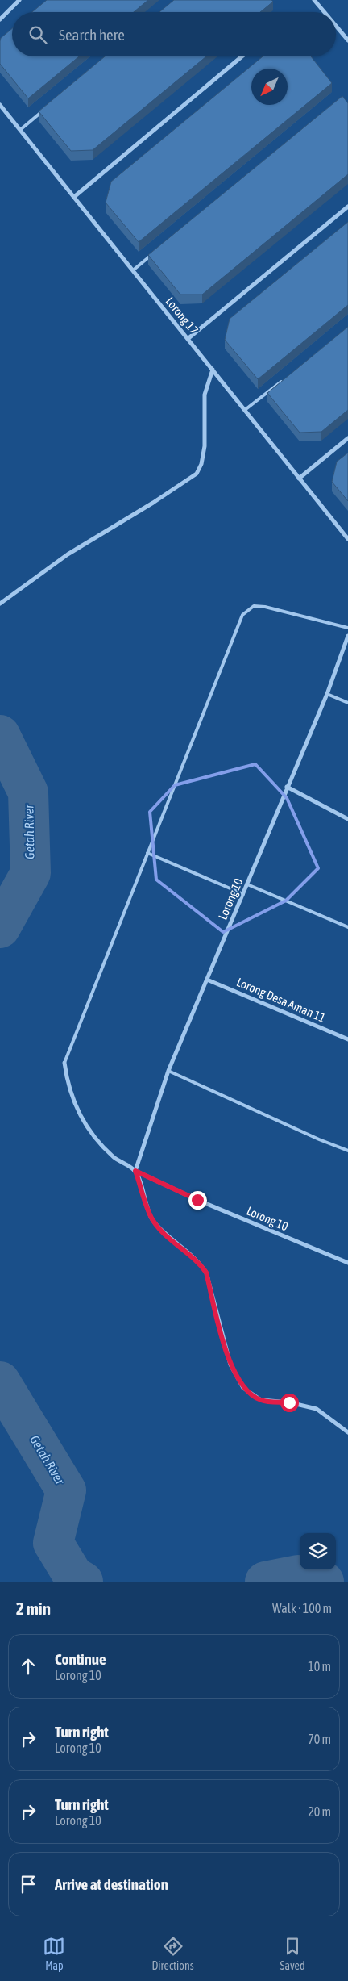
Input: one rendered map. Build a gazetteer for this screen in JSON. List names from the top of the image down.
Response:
{
  "streets": {
    "street": ["Lorong 17", "Lorong 10", "Lorong Desa Aman 11"]
  },
  "crossings": [
    ["Lorong 10", "Lorong Desa Aman 11"]
  ],
  "water": ["Getah River"],
  "north": "bottom left",
  "page": {
    "search": "Search here",
    "heading": ["2 min", "Walk · 100 m"],
    "list": [
      ["Continue", "Lorong 10", "10 m"],
      ["Turn right", "Lorong 10", "70 m"],
      ["Turn right", "Lorong 10", "20 m"],
      "Arrive at destination"
    ],
    "nav": ["Map", "Directions", "Saved"]
  }
}
